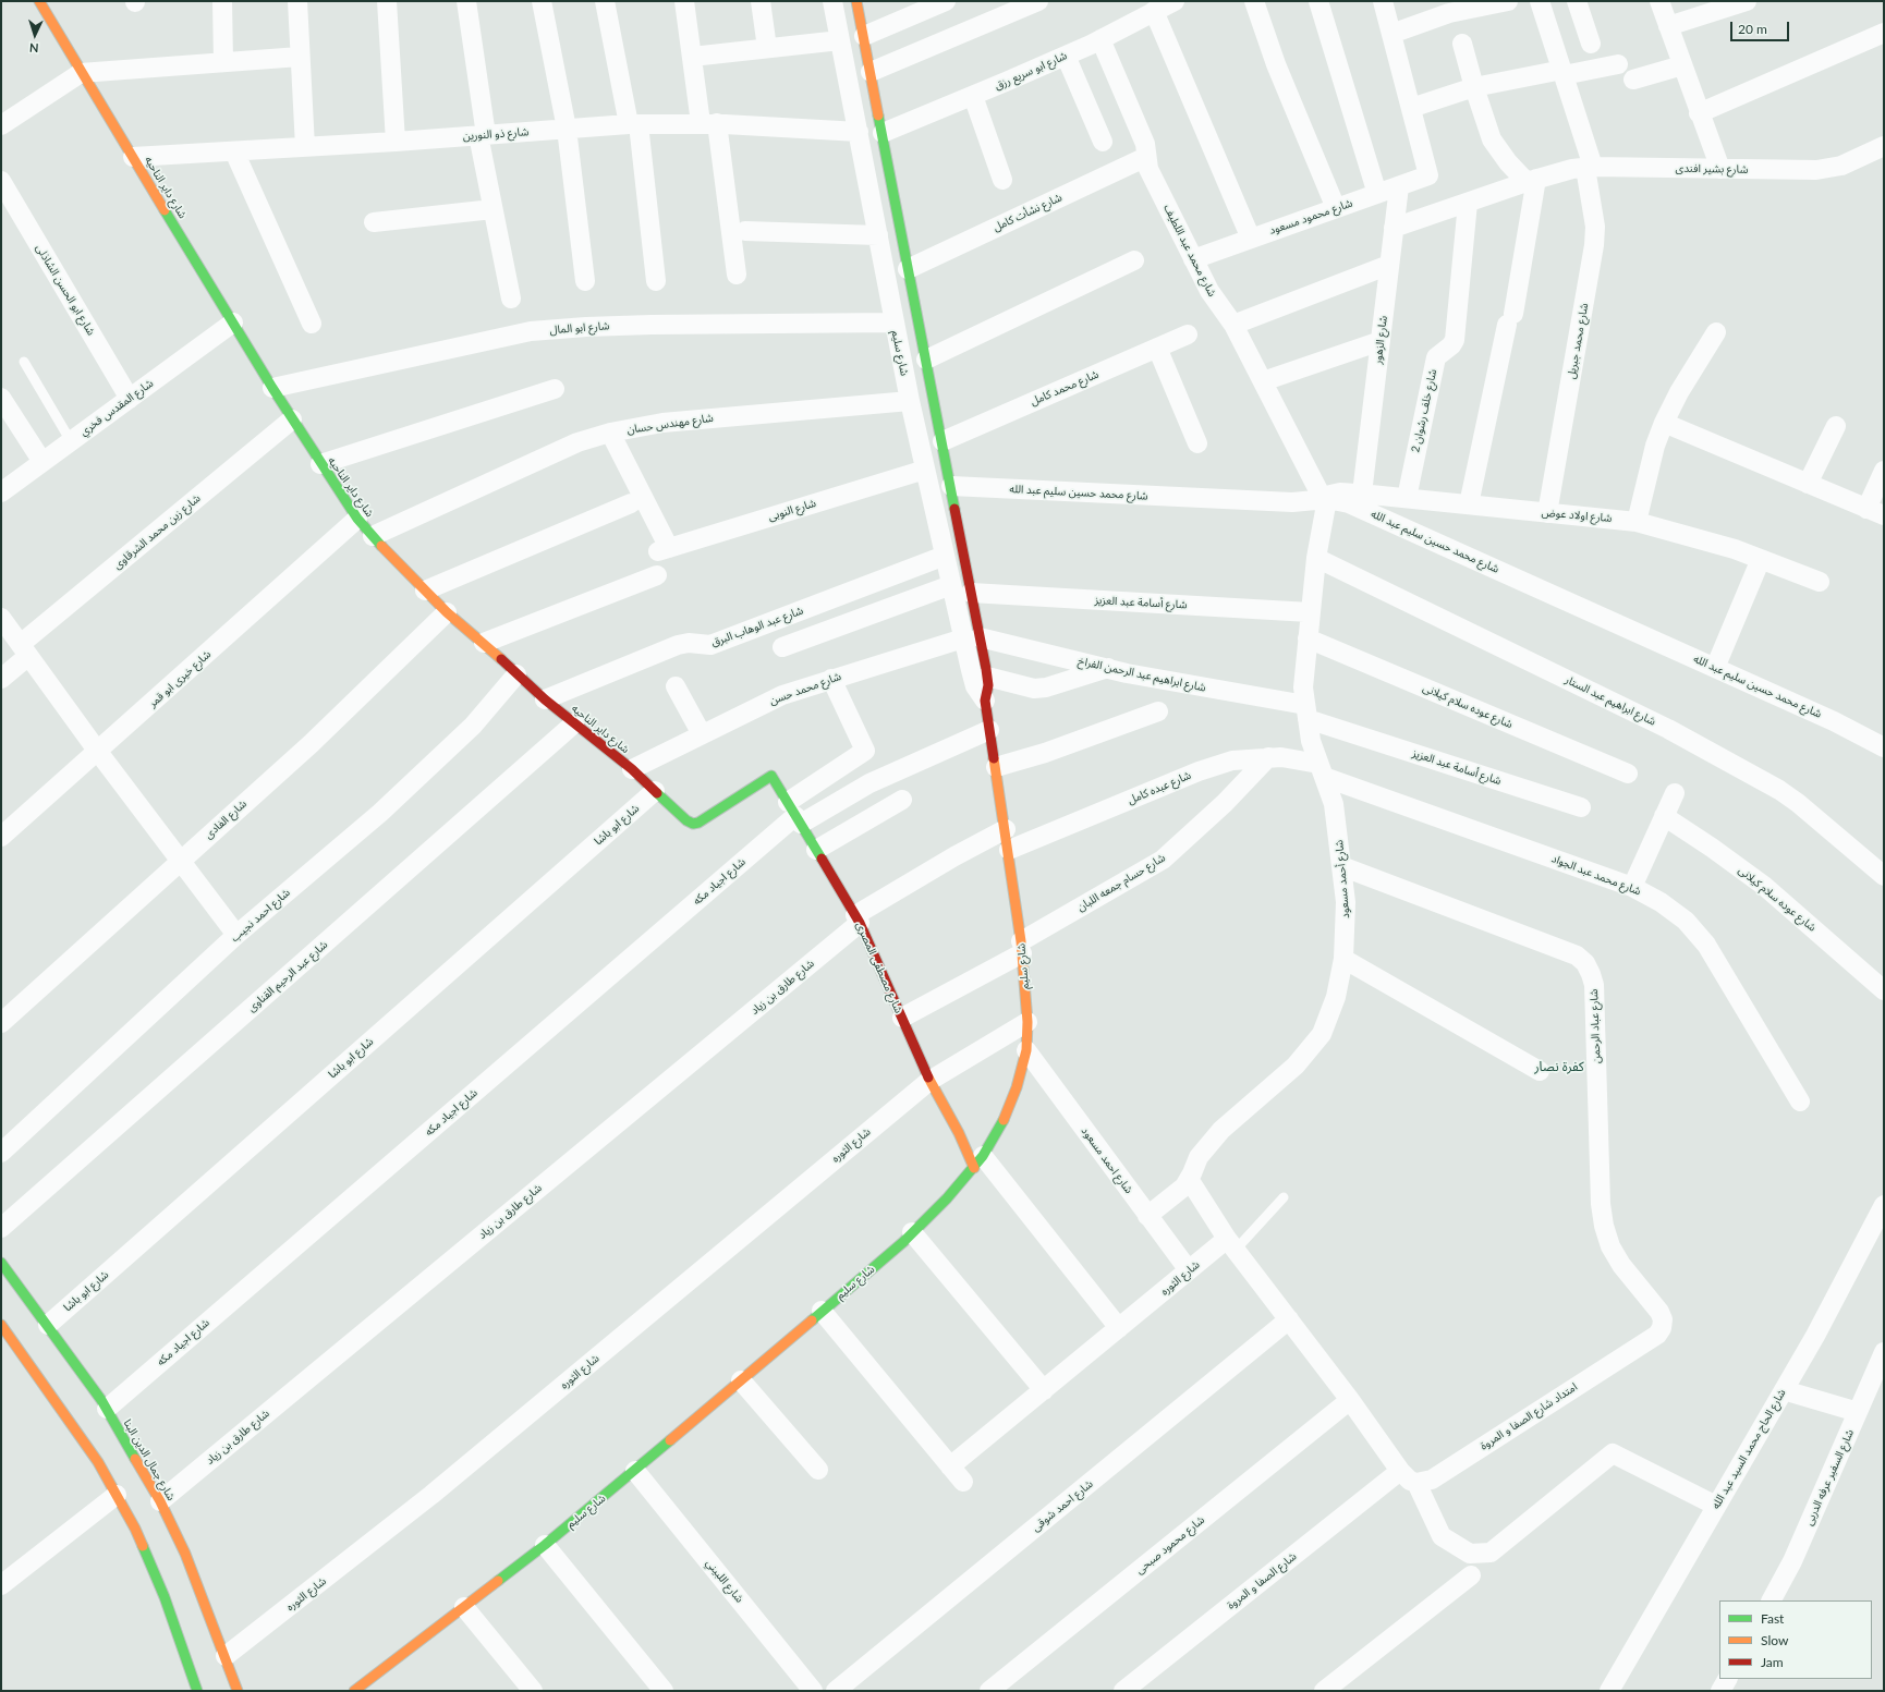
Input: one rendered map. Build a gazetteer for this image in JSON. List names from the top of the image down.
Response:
{
  "streets": {
    "street": [
      "شارع ابو سريع رزق",
      "شارع ذو النورين",
      "شارع بشير افندى",
      "شارع داير الناحيه",
      "شارع نشأت كامل",
      "شارع محمود مسعود",
      "شارع محمد عبد اللطيف",
      "شارع ابو الحسن الشاذلى",
      "شارع ابو المال",
      "شارع الزهور",
      "شارع محمد جبريل",
      "شارع سليم",
      "شارع محمد كامل",
      "شارع المقدس فخري",
      "شارع خلف رشوان 2",
      "شارع مهندس حسان",
      "شارع محمد حسين سليم عبد الله",
      "شارع النوبى",
      "شارع اولاد عوض",
      "شارع زين محمد الشرقاوى",
      "شارع أسامة عبد العزيز",
      "شارع عبد الوهاب البرق",
      "شارع ابراهيم عبد الرحمن الفراخ",
      "شارع خيرى ابو قمر",
      "شارع محمد حسن",
      "شارع ابراهيم عبد الستار",
      "شارع عوده سلام كيلانى",
      "شارع عبده كامل",
      "شارع الفادى",
      "شارع ابو باشا",
      "شارع محمد عبد الجواد",
      "شارع أحمد مسعود",
      "شارع اجياد مكه",
      "شارع حسام جمعه اللبان",
      "شارع احمد نجيب",
      "شارع مصطفى المصرى",
      "شارع عبد الرحيم القناوى",
      "شارع طارق بن زياد",
      "شارع عباد الرحمن",
      "شارع الثوره",
      "شارع احمد مسعود",
      "امتداد شارع الصفا و المروة",
      "شارع الحاج محمد السيد عبد الله",
      "شارع جمال الدين البنا",
      "شارع السفير عرفه الدربى",
      "شارع احمد شوقى",
      "شارع محمود صبحى",
      "شارع اللبيني",
      "شارع الصفا و المروة"
    ]
  },
  "crossings": [
    ["شارع ابو سريع رزق", "شارع محمد عبد اللطيف"],
    ["شارع ابو سريع رزق", "شارع سليم"],
    ["شارع ذو النورين", "شارع داير الناحيه"],
    ["شارع ذو النورين", "شارع سليم"],
    ["شارع بشير افندى", "شارع الزهور"],
    ["شارع بشير افندى", "شارع محمد جبريل"],
    ["شارع بشير افندى", "شارع خلف رشوان 2"],
    ["شارع داير الناحيه", "شارع ابو المال"],
    ["شارع داير الناحيه", "شارع المقدس فخري"],
    ["شارع داير الناحيه", "شارع مهندس حسان"],
    ["شارع داير الناحيه", "شارع زين محمد الشرقاوى"],
    ["شارع داير الناحيه", "شارع عبد الوهاب البرق"],
    ["شارع داير الناحيه", "شارع خيرى ابو قمر"],
    ["شارع داير الناحيه", "شارع محمد حسن"],
    ["شارع داير الناحيه", "شارع الفادى"],
    ["شارع داير الناحيه", "شارع ابو باشا"],
    ["شارع داير الناحيه", "شارع احمد نجيب"],
    ["شارع داير الناحيه", "شارع مصطفى المصرى"],
    ["شارع داير الناحيه", "شارع عبد الرحيم القناوى"],
    ["شارع نشأت كامل", "شارع محمد عبد اللطيف"],
    ["شارع نشأت كامل", "شارع سليم"],
    ["شارع محمود مسعود", "شارع محمد عبد اللطيف"],
    ["شارع محمود مسعود", "شارع الزهور"],
    ["شارع محمد عبد اللطيف", "شارع محمد حسين سليم عبد الله"],
    ["شارع محمد عبد اللطيف", "شارع اولاد عوض"],
    ["شارع محمد عبد اللطيف", "شارع أحمد مسعود"],
    ["شارع ابو الحسن الشاذلى", "شارع المقدس فخري"],
    ["شارع ابو المال", "شارع سليم"],
    ["شارع الزهور", "شارع اولاد عوض"],
    ["شارع محمد جبريل", "شارع اولاد عوض"],
    ["شارع سليم", "شارع محمد كامل"],
    ["شارع سليم", "شارع مهندس حسان"],
    ["شارع سليم", "شارع محمد حسين سليم عبد الله"],
    ["شارع سليم", "شارع النوبى"],
    ["شارع سليم", "شارع أسامة عبد العزيز"],
    ["شارع سليم", "شارع عبد الوهاب البرق"],
    ["شارع سليم", "شارع ابراهيم عبد الرحمن الفراخ"],
    ["شارع سليم", "شارع محمد حسن"],
    ["شارع سليم", "شارع عبده كامل"],
    ["شارع سليم", "شارع حسام جمعه اللبان"],
    ["شارع سليم", "شارع مصطفى المصرى"],
    ["شارع سليم", "شارع طارق بن زياد"],
    ["شارع سليم", "شارع الثوره"],
    ["شارع سليم", "شارع احمد مسعود"],
    ["شارع سليم", "شارع اللبيني"],
    ["شارع خلف رشوان 2", "شارع اولاد عوض"],
    ["شارع مهندس حسان", "شارع النوبى"],
    ["شارع محمد حسين سليم عبد الله", "شارع اولاد عوض"],
    ["شارع محمد حسين سليم عبد الله", "شارع أحمد مسعود"],
    ["شارع اولاد عوض", "شارع أحمد مسعود"],
    ["شارع أسامة عبد العزيز", "شارع ابراهيم عبد الرحمن الفراخ"],
    ["شارع أسامة عبد العزيز", "شارع أحمد مسعود"],
    ["شارع ابراهيم عبد الرحمن الفراخ", "شارع محمد حسن"],
    ["شارع ابراهيم عبد الرحمن الفراخ", "شارع أحمد مسعود"],
    ["شارع ابراهيم عبد الستار", "شارع أحمد مسعود"],
    ["شارع عوده سلام كيلانى", "شارع أحمد مسعود"],
    ["شارع عبده كامل", "شارع محمد عبد الجواد"],
    ["شارع عبده كامل", "شارع أحمد مسعود"],
    ["شارع عبده كامل", "شارع حسام جمعه اللبان"],
    ["شارع ابو باشا", "شارع جمال الدين البنا"],
    ["شارع محمد عبد الجواد", "شارع أحمد مسعود"],
    ["شارع أحمد مسعود", "شارع عباد الرحمن"],
    ["شارع أحمد مسعود", "شارع احمد مسعود"],
    ["شارع اجياد مكه", "شارع مصطفى المصرى"],
    ["شارع اجياد مكه", "شارع جمال الدين البنا"],
    ["شارع حسام جمعه اللبان", "شارع مصطفى المصرى"],
    ["شارع مصطفى المصرى", "شارع طارق بن زياد"],
    ["شارع مصطفى المصرى", "شارع الثوره"],
    ["شارع طارق بن زياد", "شارع جمال الدين البنا"],
    ["شارع عباد الرحمن", "امتداد شارع الصفا و المروة"],
    ["شارع الثوره", "شارع احمد مسعود"],
    ["شارع الثوره", "شارع جمال الدين البنا"]
  ],
  "districts": ["كفرة نصار"],
  "legend": ["Fast", "Slow", "Jam"],
  "scale_bar": "20 m",
  "north": "bottom"
}
